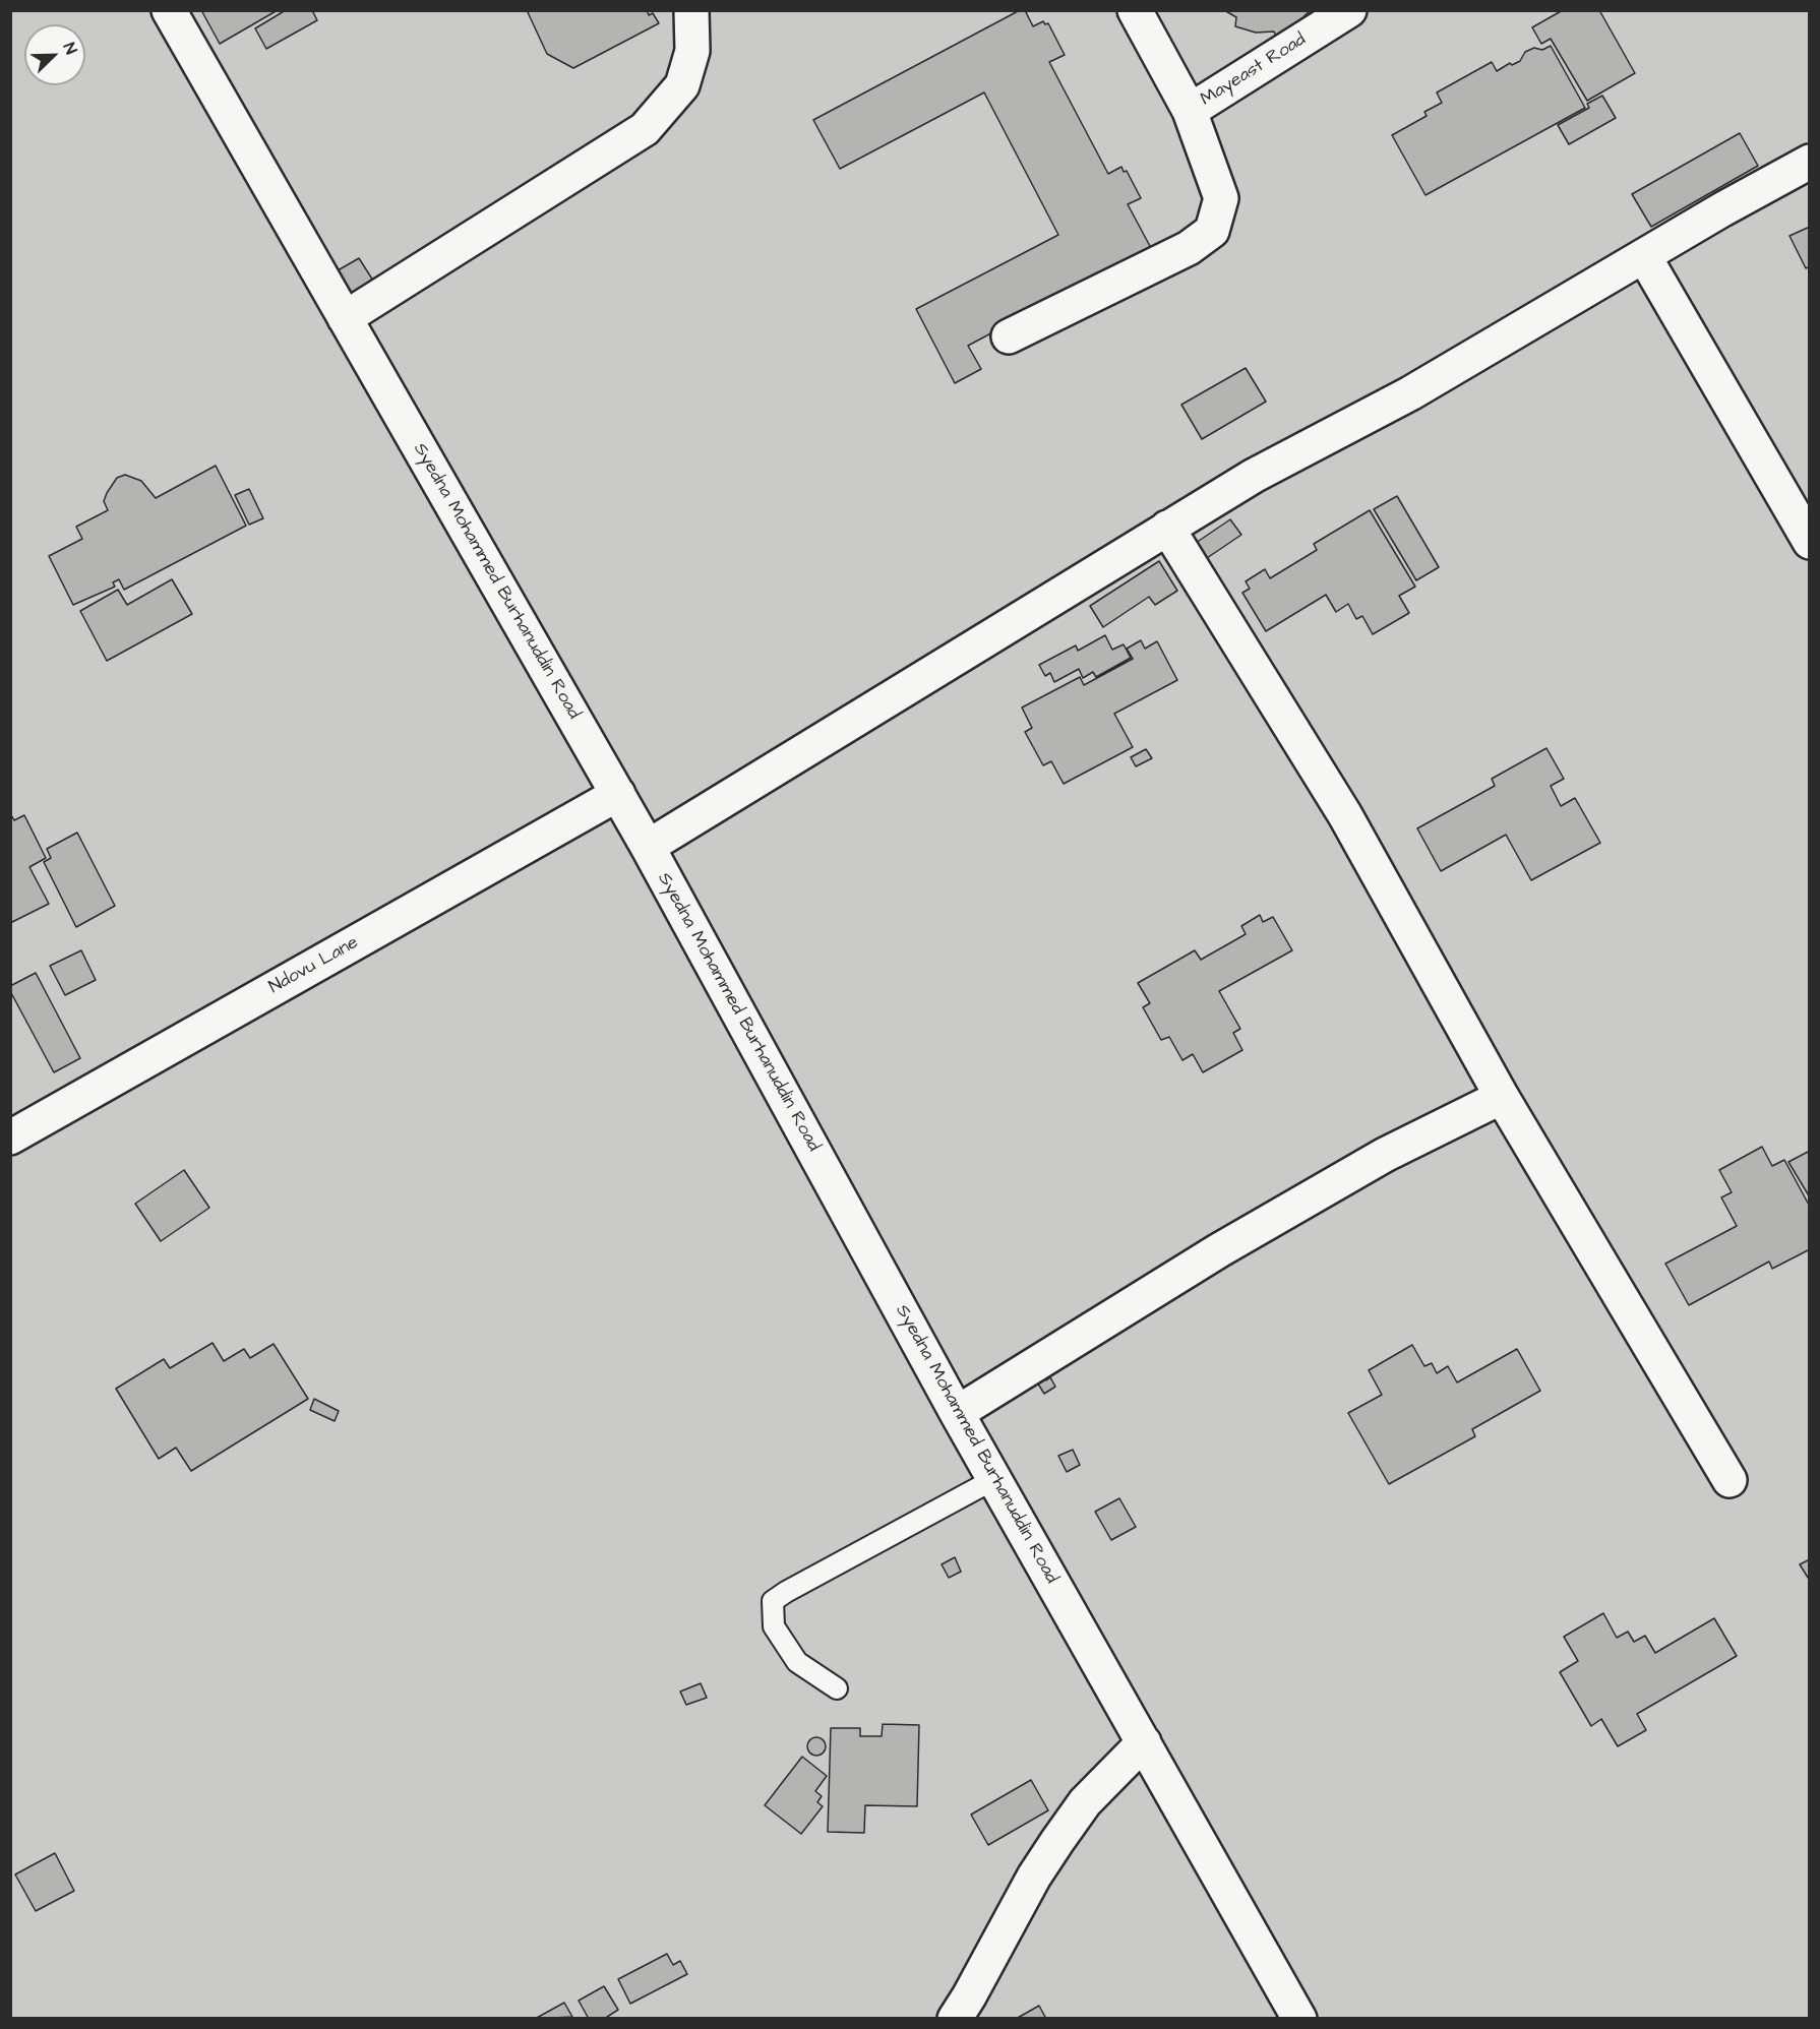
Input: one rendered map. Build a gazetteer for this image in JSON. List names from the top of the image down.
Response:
{
  "streets": {
    "street": ["Mayeast Road", "Syedna Mohammed Burhanuddin Road", "Ndovu Lane"]
  },
  "crossings": [
    ["Syedna Mohammed Burhanuddin Road", "Ndovu Lane"]
  ],
  "north": "top right"
}
